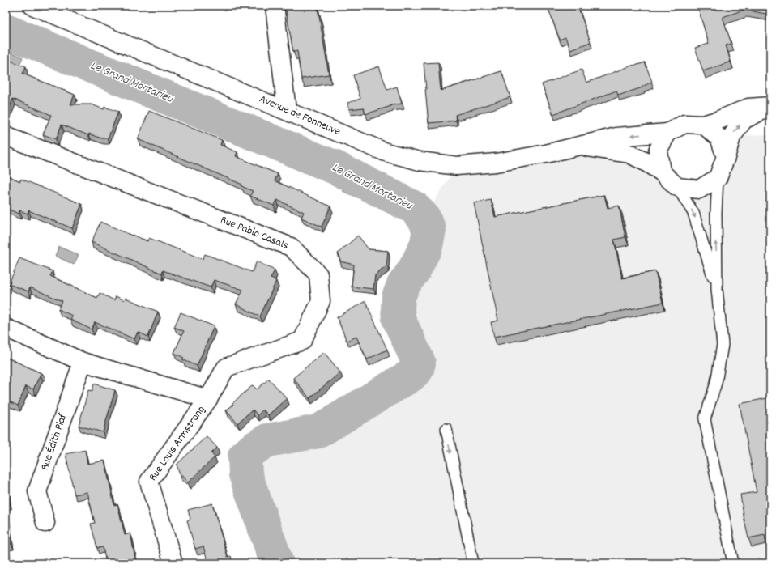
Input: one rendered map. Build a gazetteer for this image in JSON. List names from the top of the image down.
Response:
{
  "streets": {
    "street": [
      "Avenue de Fonneuve",
      "Rue Pablo Casals",
      "Rue Édith Piaf",
      "Rue Louis Armstrong"
    ]
  },
  "crossings": [
    ["Rue Pablo Casals", "Rue Louis Armstrong"]
  ],
  "water": ["Le Grand Mortarieu"]
}
